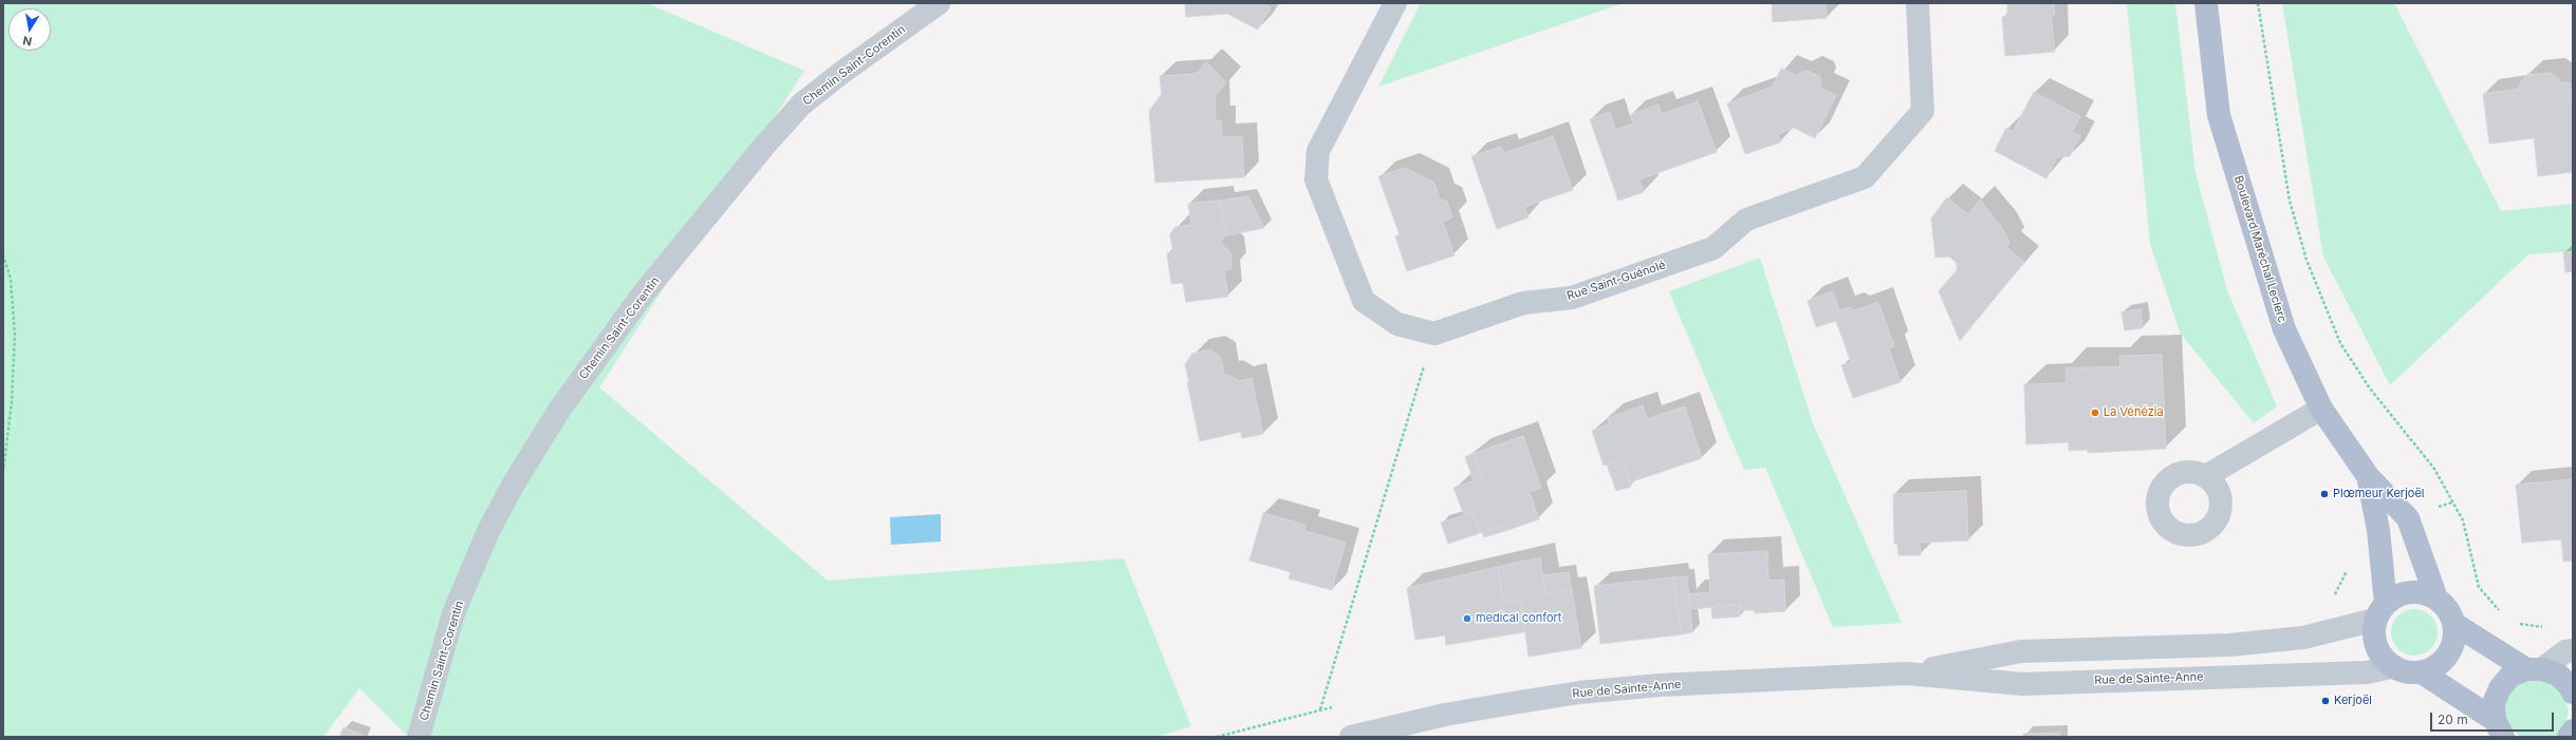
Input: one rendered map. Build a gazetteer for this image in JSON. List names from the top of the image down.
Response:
{
  "streets": {
    "main road": ["Boulevard Maréchal Leclerc"],
    "street": ["Chemin Saint-Corentin", "Rue Saint-Guénolé", "Rue de Sainte-Anne"]
  },
  "crossings": [
    ["Boulevard Maréchal Leclerc", "Rue de Sainte-Anne"]
  ],
  "places": [
    "La Vénézia",
    "Plœmeur Kerjoël",
    "medical confort",
    "Kerjoël"
  ],
  "scale_bar": "20 m",
  "north": "bottom"
}
